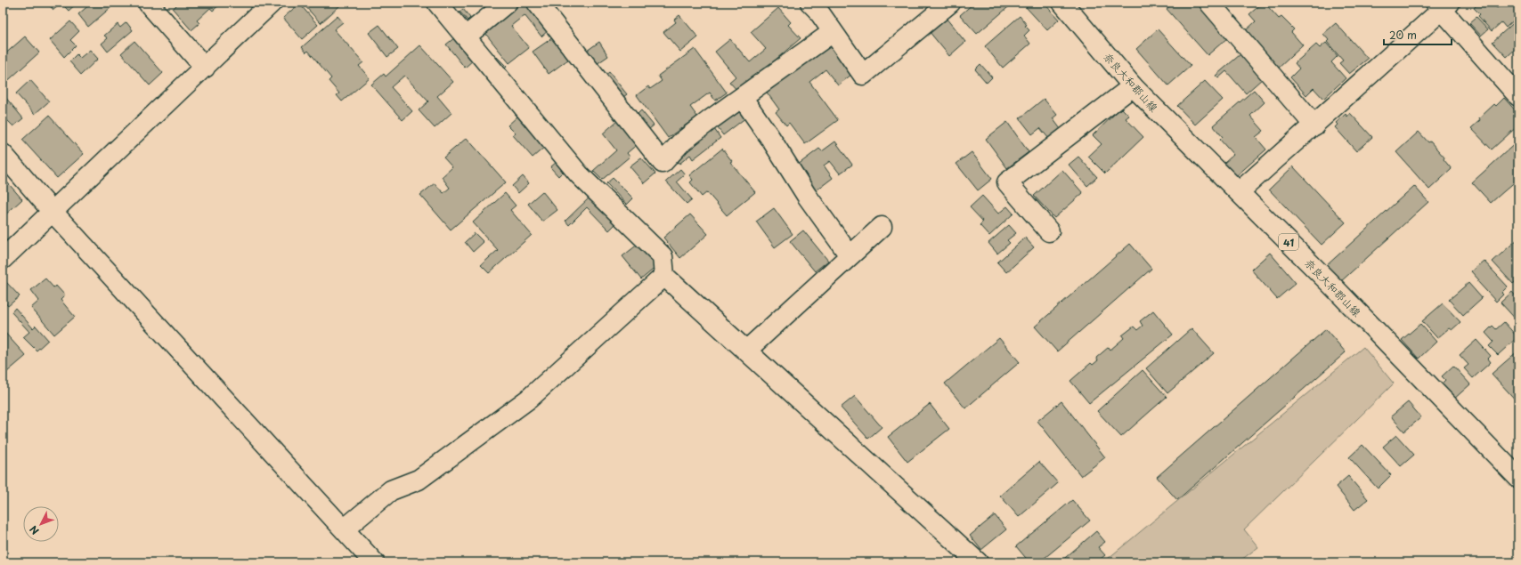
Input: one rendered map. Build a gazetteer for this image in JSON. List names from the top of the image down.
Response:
{
  "streets": {
    "street": ["奈良大和郡山線", "41"]
  },
  "scale_bar": "20 m",
  "north": "bottom left"
}
